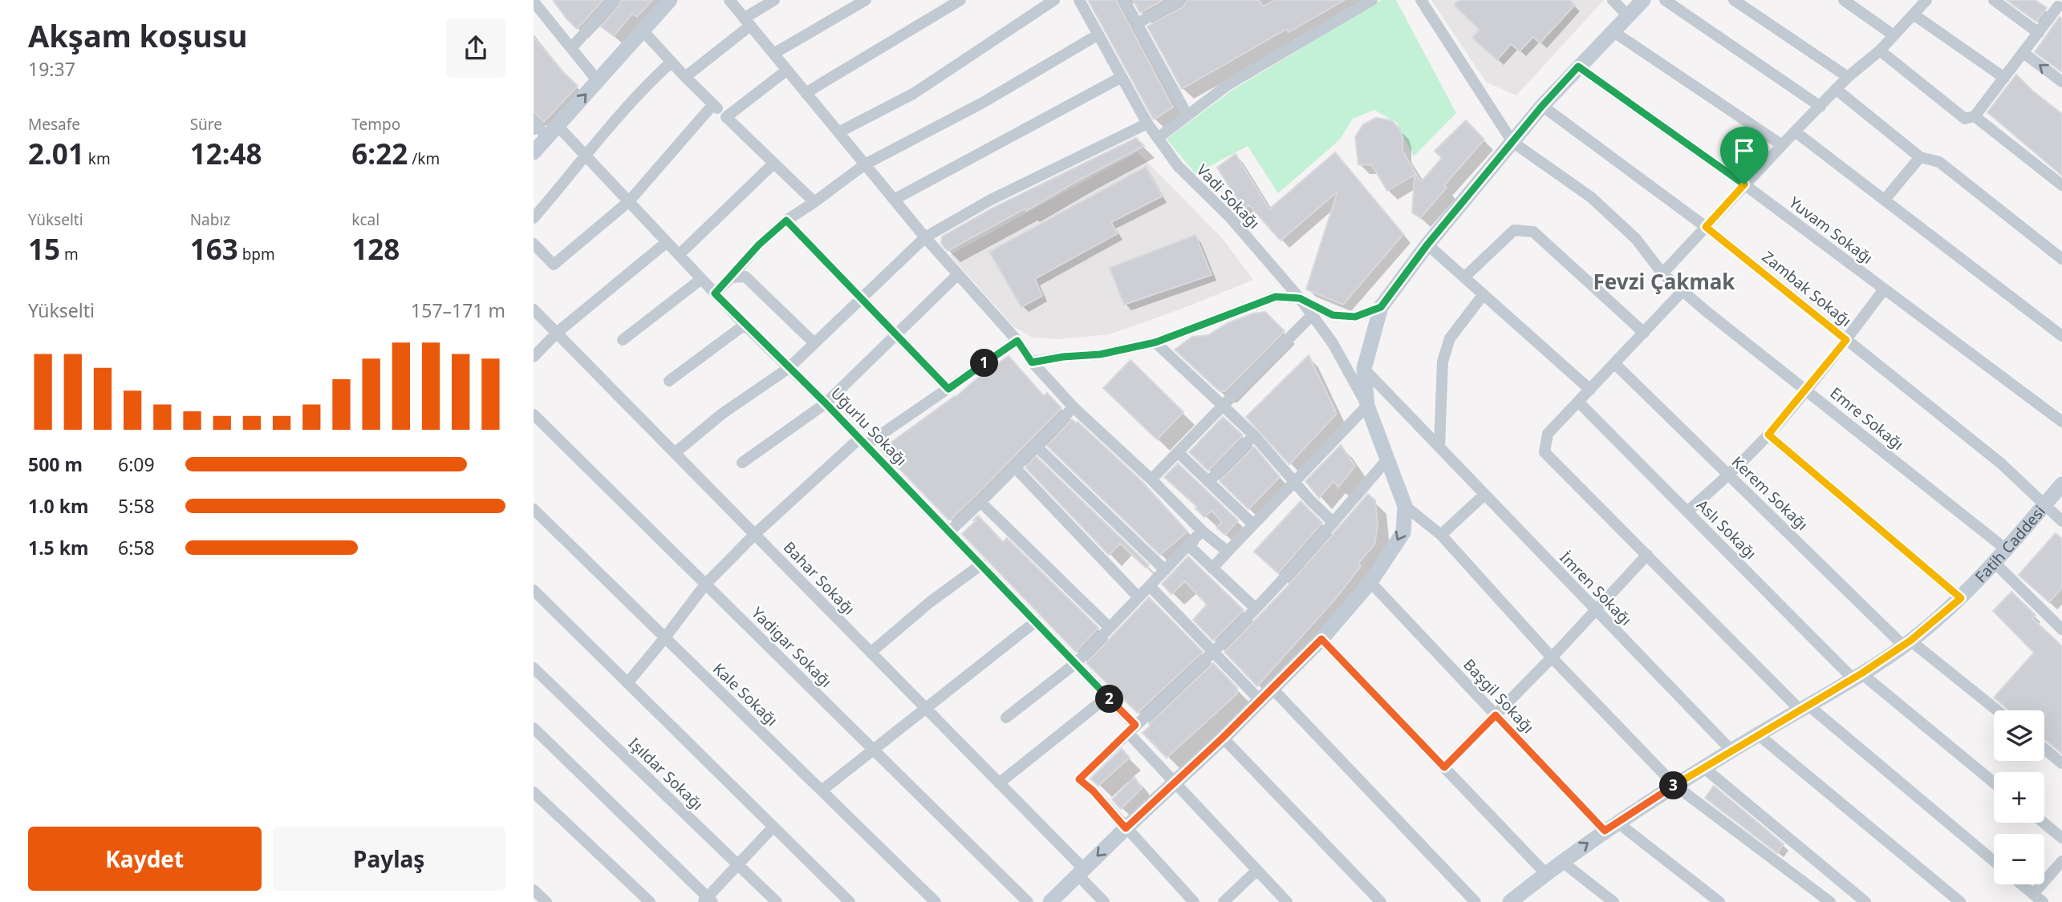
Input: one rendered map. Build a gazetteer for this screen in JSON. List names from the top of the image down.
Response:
{
  "streets": {
    "main road": ["Fatih Caddesi"],
    "street": [
      "Vadi Sokağı",
      "Yuvam Sokağı",
      "Zambak Sokağı",
      "Emre Sokağı",
      "Uğurlu Sokağı",
      "Kerem Sokağı",
      "Aslı Sokağı",
      "Bahar Sokağı",
      "İmren Sokağı",
      "Yadigar Sokağı",
      "Kale Sokağı",
      "Başgil Sokağı",
      "Işıldar Sokağı"
    ]
  },
  "crossings": [
    ["Zambak Sokağı", "Fatih Caddesi"],
    ["Emre Sokağı", "Fatih Caddesi"],
    ["Kerem Sokağı", "Fatih Caddesi"],
    ["Aslı Sokağı", "Fatih Caddesi"],
    ["Fatih Caddesi", "İmren Sokağı"],
    ["Fatih Caddesi", "Başgil Sokağı"]
  ],
  "districts": ["Fevzi Çakmak"],
  "page": {
    "heading": ["Akşam koşusu", "19:37"],
    "stats": [
      ["Mesafe", "2.01 km"],
      ["Süre", "12:48"],
      ["Tempo", "6:22 /km"],
      ["Yükselti", "15 m"],
      ["Nabız", "163 bpm"],
      ["kcal", "128"]
    ],
    "chart": ["Yükselti", "157–171 m"],
    "pins": ["1", "2", "3"],
    "list": [
      {
        "name": "500 m",
        "note": "6:09"
      },
      {
        "name": "1.0 km",
        "note": "5:58"
      },
      {
        "name": "1.5 km",
        "note": "6:58"
      }
    ],
    "map_buttons": ["+", "−"],
    "buttons": ["Kaydet", "Paylaş"]
  }
}
